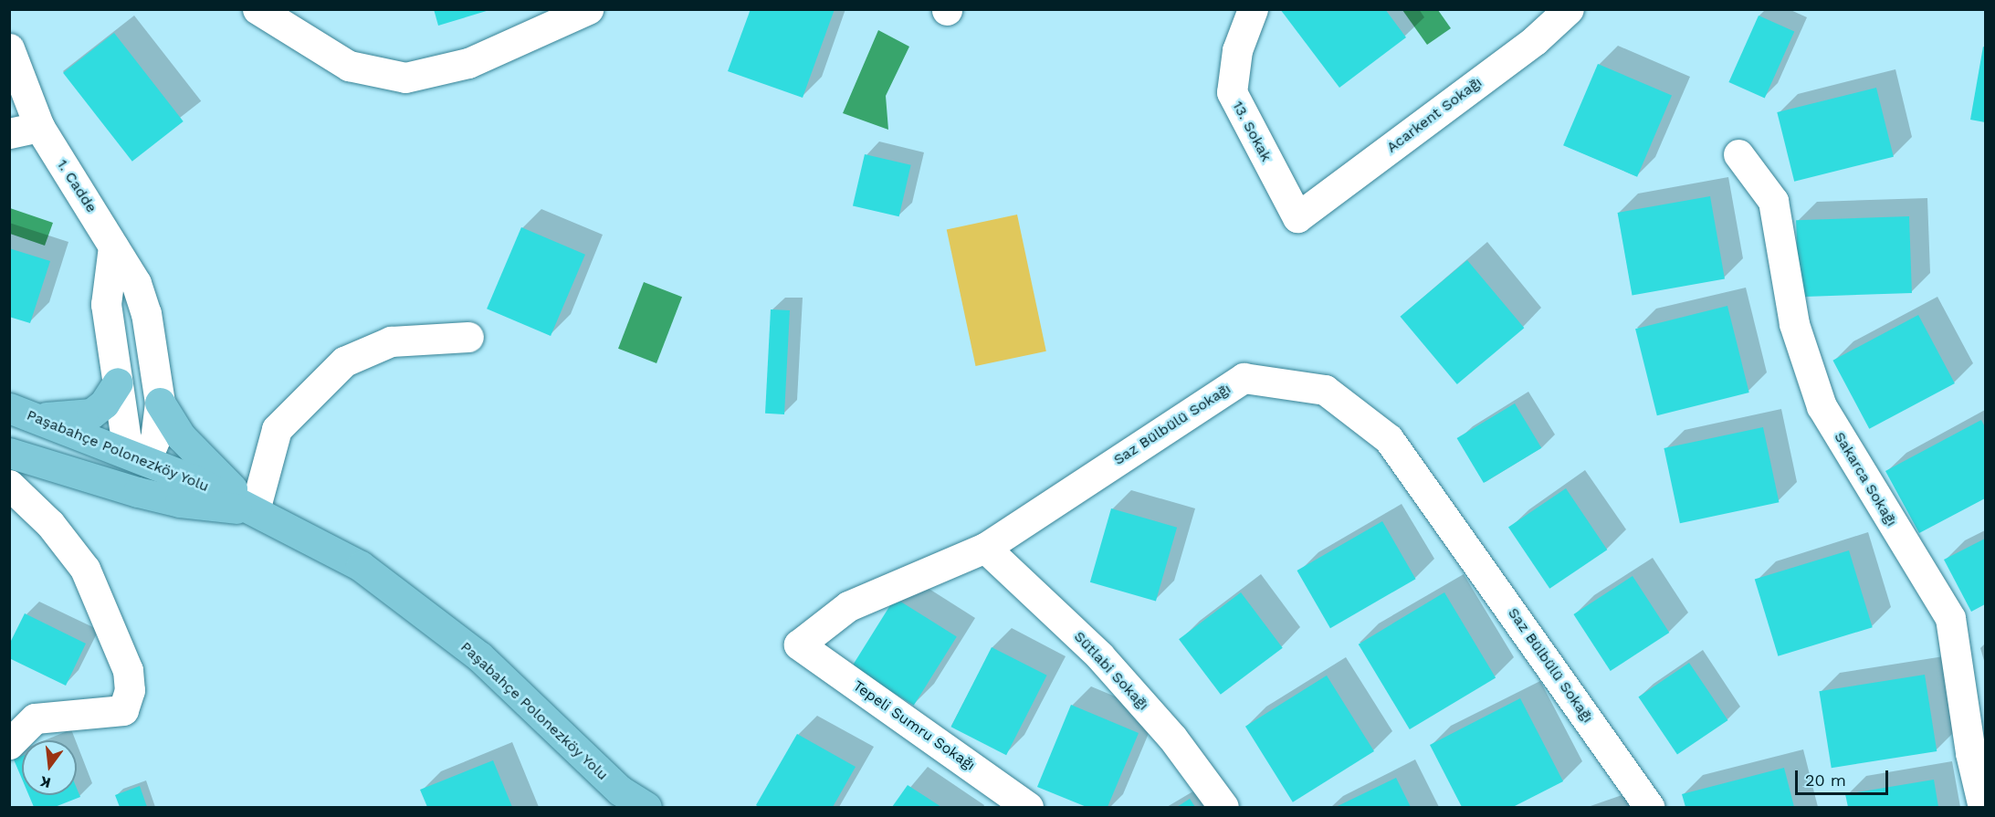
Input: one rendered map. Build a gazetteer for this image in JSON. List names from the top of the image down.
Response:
{
  "streets": {
    "main road": ["Paşabahçe Polonezköy Yolu"],
    "street": [
      "Acarkent Sokağı",
      "13. Sokak",
      "1. Cadde",
      "Saz Bülbülü Sokağı",
      "Sakarca Sokağı",
      "Sütlabi Sokağı",
      "Tepeli Sumru Sokağı"
    ]
  },
  "crossings": [
    ["Acarkent Sokağı", "13. Sokak"],
    ["1. Cadde", "Paşabahçe Polonezköy Yolu"],
    ["Saz Bülbülü Sokağı", "Sütlabi Sokağı"],
    ["Saz Bülbülü Sokağı", "Tepeli Sumru Sokağı"]
  ],
  "scale_bar": "20 m",
  "north": "bottom"
}
